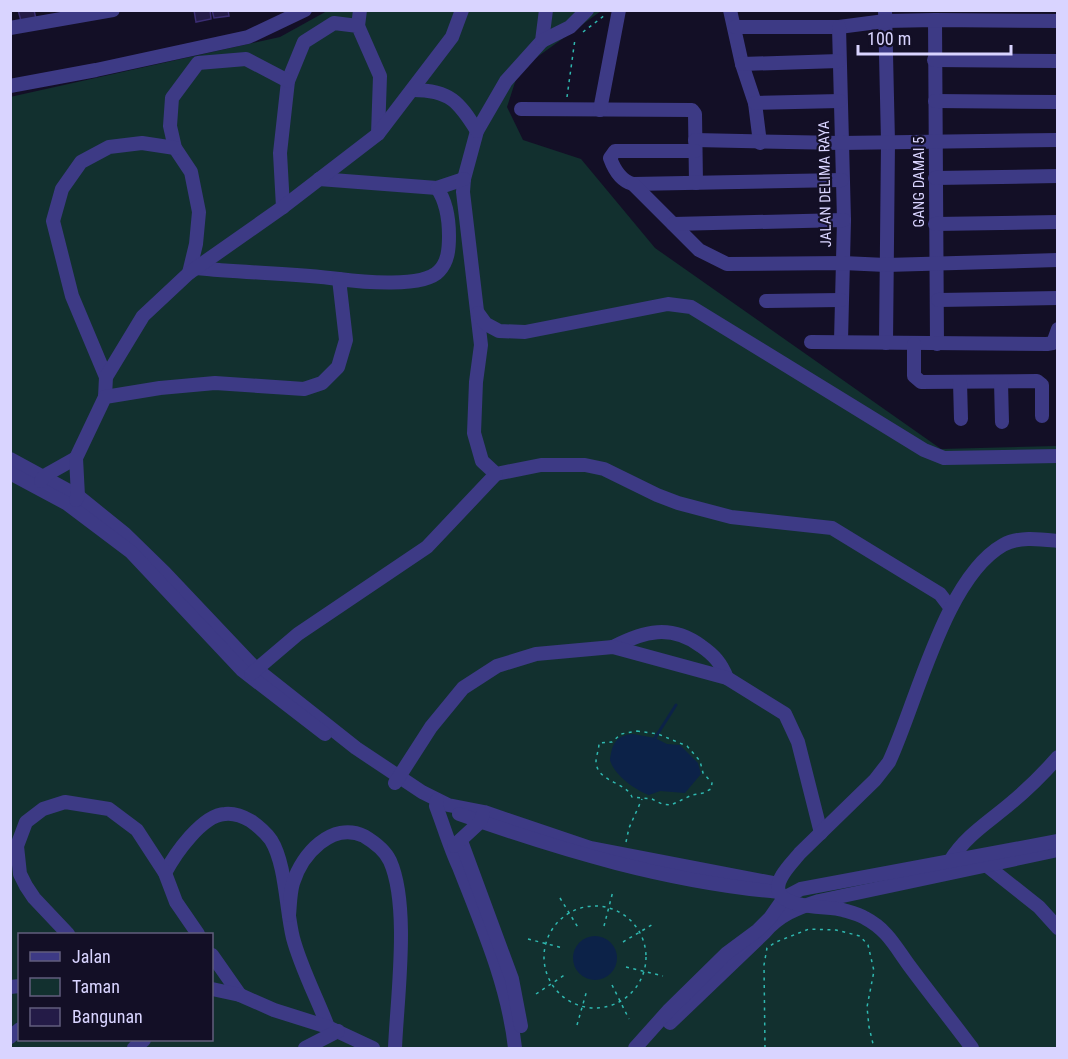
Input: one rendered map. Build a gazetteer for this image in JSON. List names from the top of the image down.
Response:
{
  "streets": {
    "street": ["GANG DAMAI 5", "JALAN DELIMA RAYA"]
  },
  "legend": ["Jalan", "Taman", "Bangunan"],
  "scale_bar": "100 m"
}
